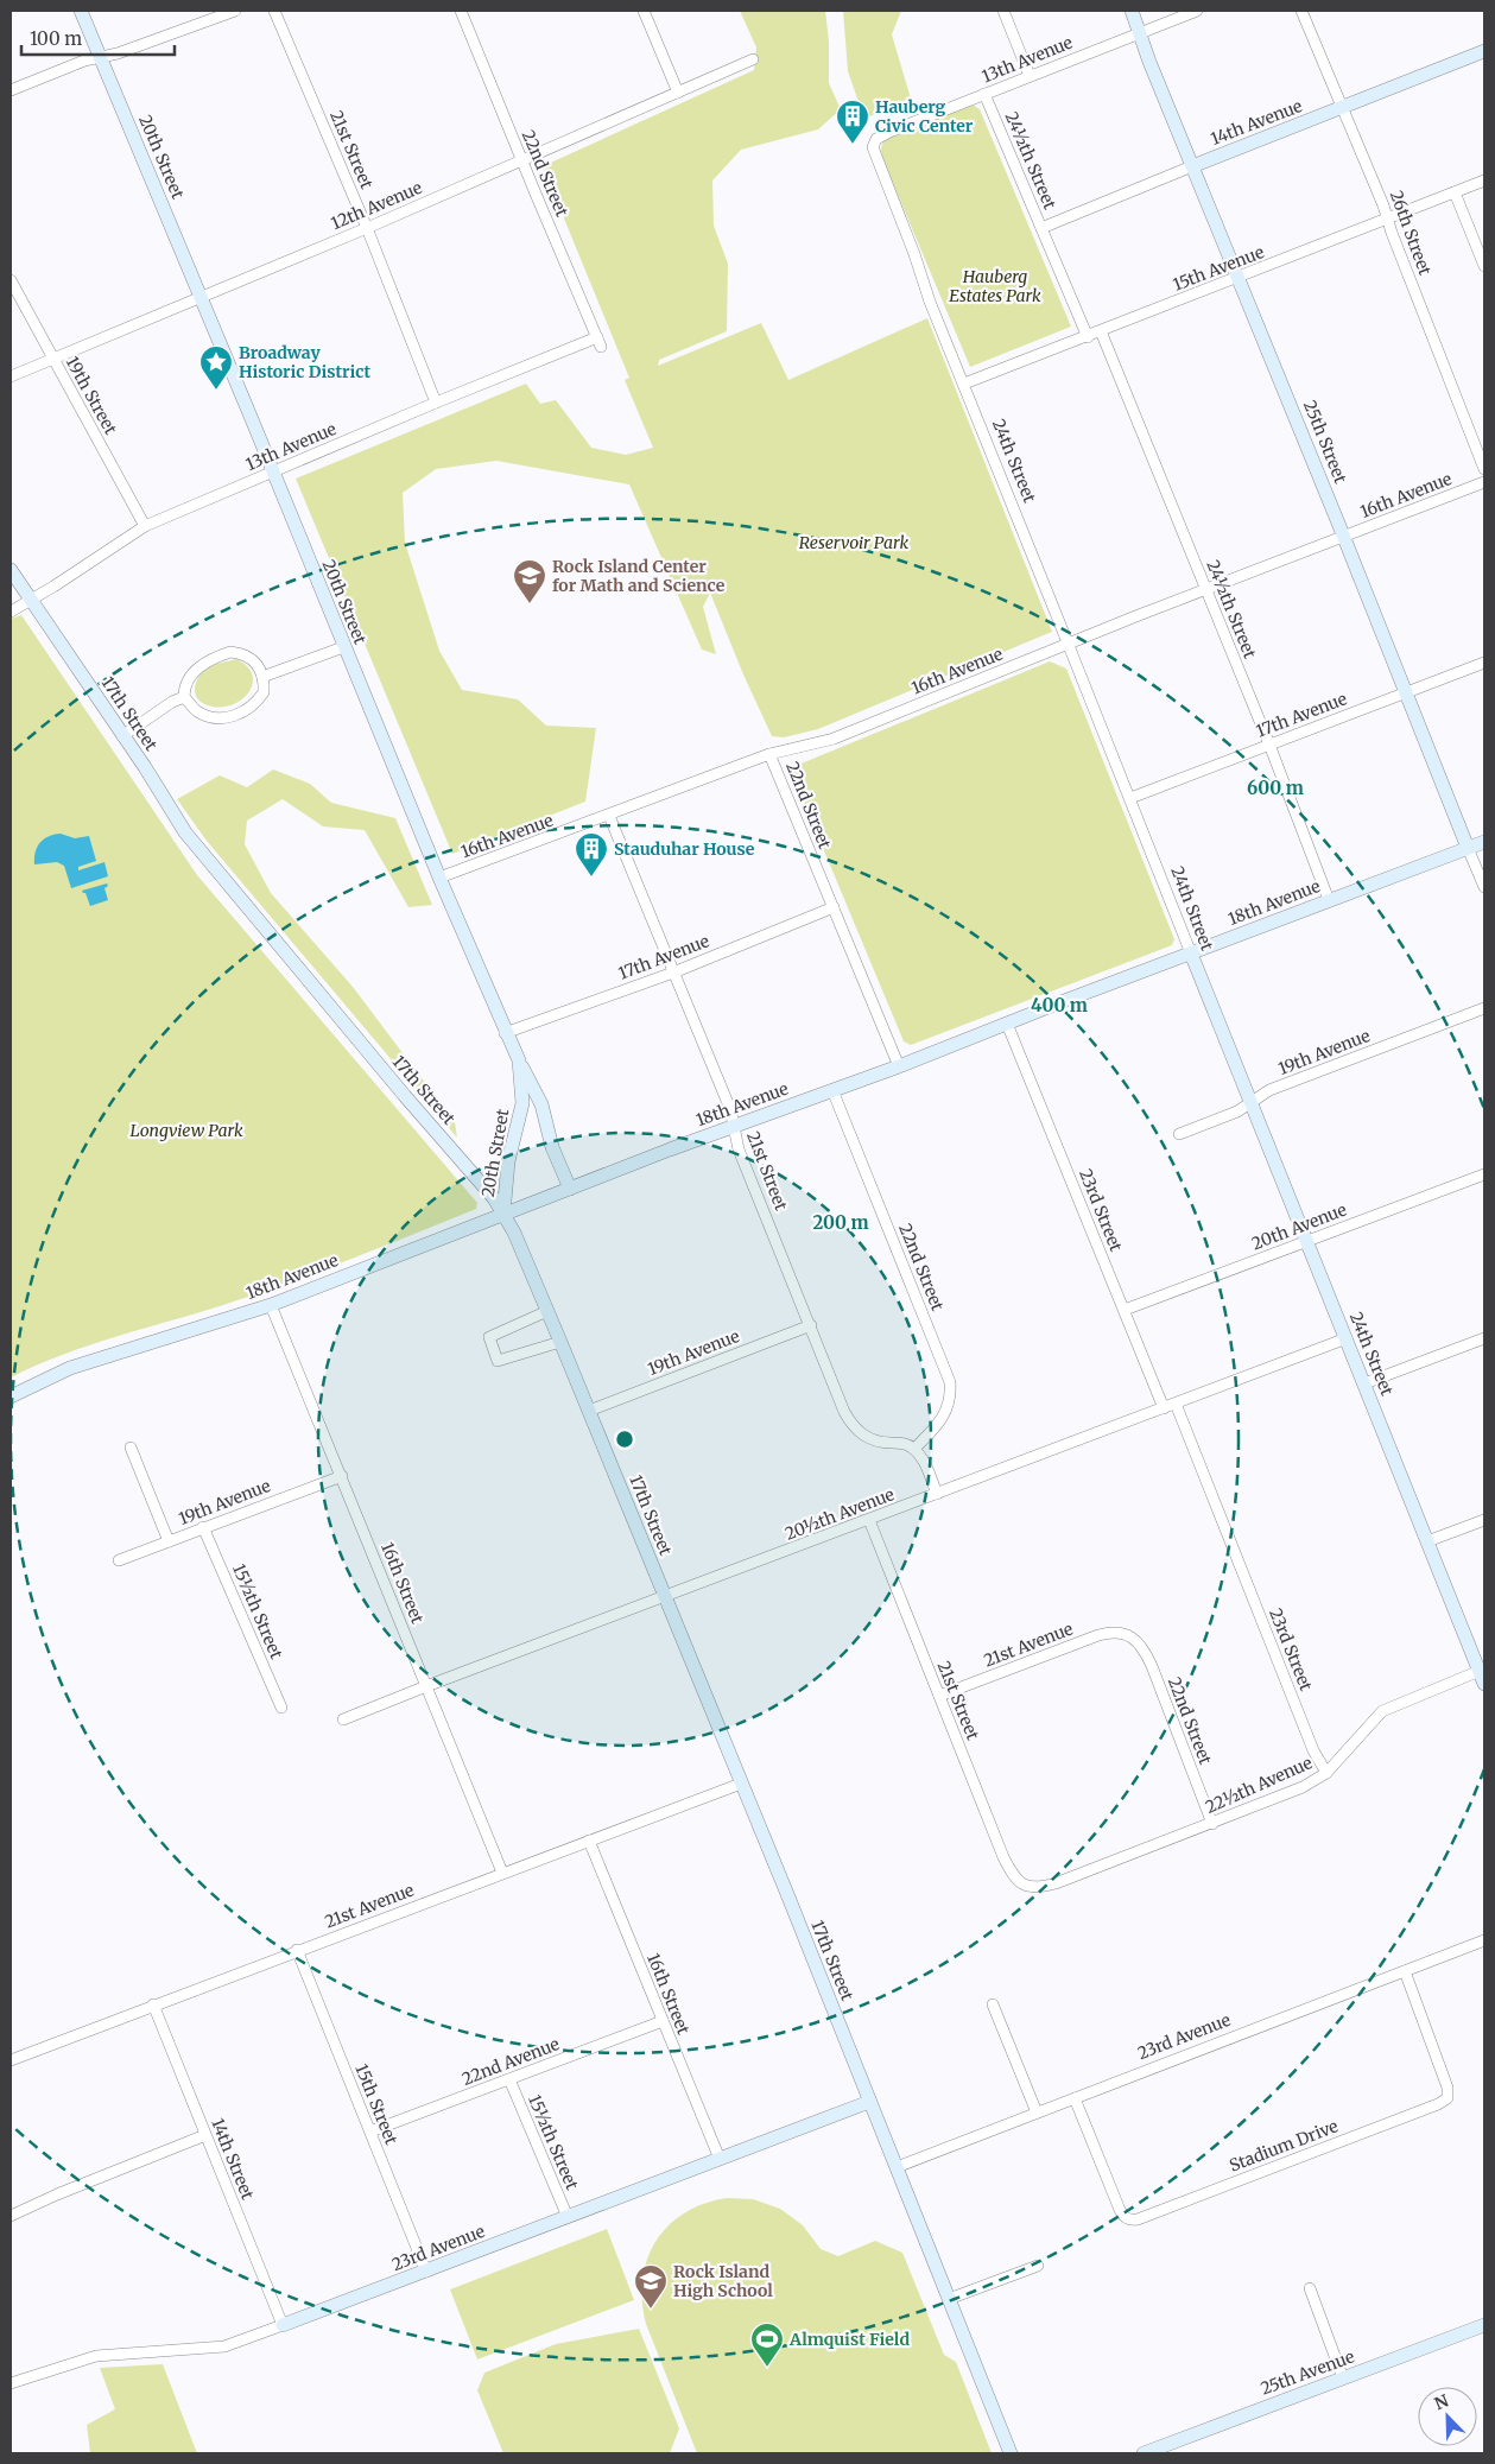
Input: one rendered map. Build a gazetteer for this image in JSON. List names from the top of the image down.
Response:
{
  "streets": {
    "street": [
      "13th Avenue",
      "14th Avenue",
      "21st Street",
      "20th Street",
      "24½th Street",
      "22nd Street",
      "12th Avenue",
      "26th Street",
      "15th Avenue",
      "19th Street",
      "25th Street",
      "24th Street",
      "16th Avenue",
      "17th Street",
      "17th Avenue",
      "18th Avenue",
      "19th Avenue",
      "23rd Street",
      "20th Avenue",
      "20½th Avenue",
      "16th Street",
      "15½th Street",
      "21st Avenue",
      "22½th Avenue",
      "23rd Avenue",
      "22nd Avenue",
      "15th Street",
      "Stadium Drive",
      "14th Street",
      "25th Avenue"
    ]
  },
  "crossings": [
    ["13th Avenue", "21st Street"],
    ["13th Avenue", "20th Street"],
    ["13th Avenue", "24½th Street"],
    ["13th Avenue", "22nd Street"],
    ["13th Avenue", "19th Street"],
    ["13th Avenue", "25th Street"],
    ["13th Avenue", "24th Street"],
    ["13th Avenue", "17th Street"],
    ["14th Avenue", "24½th Street"],
    ["14th Avenue", "26th Street"],
    ["14th Avenue", "25th Street"],
    ["21st Street", "22nd Street"],
    ["21st Street", "12th Avenue"],
    ["21st Street", "16th Avenue"],
    ["21st Street", "17th Avenue"],
    ["21st Street", "18th Avenue"],
    ["21st Street", "19th Avenue"],
    ["21st Street", "20½th Avenue"],
    ["21st Street", "21st Avenue"],
    ["21st Street", "22½th Avenue"],
    ["20th Street", "12th Avenue"],
    ["20th Street", "16th Avenue"],
    ["20th Street", "17th Street"],
    ["20th Street", "17th Avenue"],
    ["20th Street", "18th Avenue"],
    ["24½th Street", "15th Avenue"],
    ["24½th Street", "16th Avenue"],
    ["24½th Street", "17th Avenue"],
    ["24½th Street", "18th Avenue"],
    ["22nd Street", "12th Avenue"],
    ["22nd Street", "16th Avenue"],
    ["22nd Street", "17th Avenue"],
    ["22nd Street", "18th Avenue"],
    ["22nd Street", "21st Avenue"],
    ["22nd Street", "22½th Avenue"],
    ["12th Avenue", "19th Street"],
    ["26th Street", "15th Avenue"],
    ["15th Avenue", "25th Street"],
    ["15th Avenue", "24th Street"],
    ["25th Street", "16th Avenue"],
    ["25th Street", "17th Avenue"],
    ["25th Street", "18th Avenue"],
    ["24th Street", "16th Avenue"],
    ["24th Street", "17th Avenue"],
    ["24th Street", "18th Avenue"],
    ["24th Street", "19th Avenue"],
    ["24th Street", "20th Avenue"],
    ["24th Street", "20½th Avenue"],
    ["24th Street", "22½th Avenue"],
    ["17th Street", "18th Avenue"],
    ["17th Street", "19th Avenue"],
    ["17th Street", "20½th Avenue"],
    ["17th Street", "21st Avenue"],
    ["17th Street", "23rd Avenue"],
    ["18th Avenue", "23rd Street"],
    ["18th Avenue", "16th Street"],
    ["19th Avenue", "16th Street"],
    ["19th Avenue", "15½th Street"],
    ["23rd Street", "20th Avenue"],
    ["23rd Street", "20½th Avenue"],
    ["23rd Street", "22½th Avenue"],
    ["20½th Avenue", "16th Street"],
    ["16th Street", "21st Avenue"],
    ["16th Street", "23rd Avenue"],
    ["16th Street", "22nd Avenue"],
    ["15½th Street", "23rd Avenue"],
    ["15½th Street", "22nd Avenue"],
    ["21st Avenue", "15th Street"],
    ["21st Avenue", "14th Street"],
    ["23rd Avenue", "15th Street"],
    ["23rd Avenue", "Stadium Drive"],
    ["23rd Avenue", "14th Street"],
    ["22nd Avenue", "15th Street"]
  ],
  "parks": ["Hauberg Estates Park", "Reservoir Park", "Longview Park"],
  "places": {
    "building": ["Hauberg Civic Center", "Stauduhar House"],
    "place": ["Broadway Historic District"],
    "school or university": ["Rock Island Center for Math and Science", "Rock Island High School"],
    "sports": ["Almquist Field"]
  },
  "scale_bar": "100 m",
  "north": "top left",
  "rings": ["600 m", "400 m", "200 m"]
}
